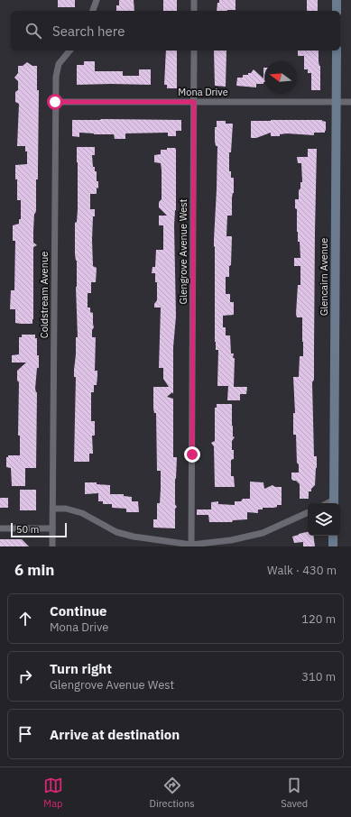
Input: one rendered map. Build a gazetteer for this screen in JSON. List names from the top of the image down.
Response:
{
  "streets": {
    "street": [
      "Mona Drive",
      "Glengrove Avenue West",
      "Glencairn Avenue",
      "Coldstream Avenue"
    ]
  },
  "crossings": [
    ["Mona Drive", "Glengrove Avenue West"],
    ["Mona Drive", "Glencairn Avenue"],
    ["Mona Drive", "Coldstream Avenue"]
  ],
  "scale_bar": "50 m",
  "north": "left",
  "page": {
    "search": "Search here",
    "scale": "50 m",
    "heading": ["6 min", "Walk · 430 m"],
    "list": [
      ["Continue", "Mona Drive", "120 m"],
      ["Turn right", "Glengrove Avenue West", "310 m"],
      "Arrive at destination"
    ],
    "nav": ["Map", "Directions", "Saved"]
  }
}
